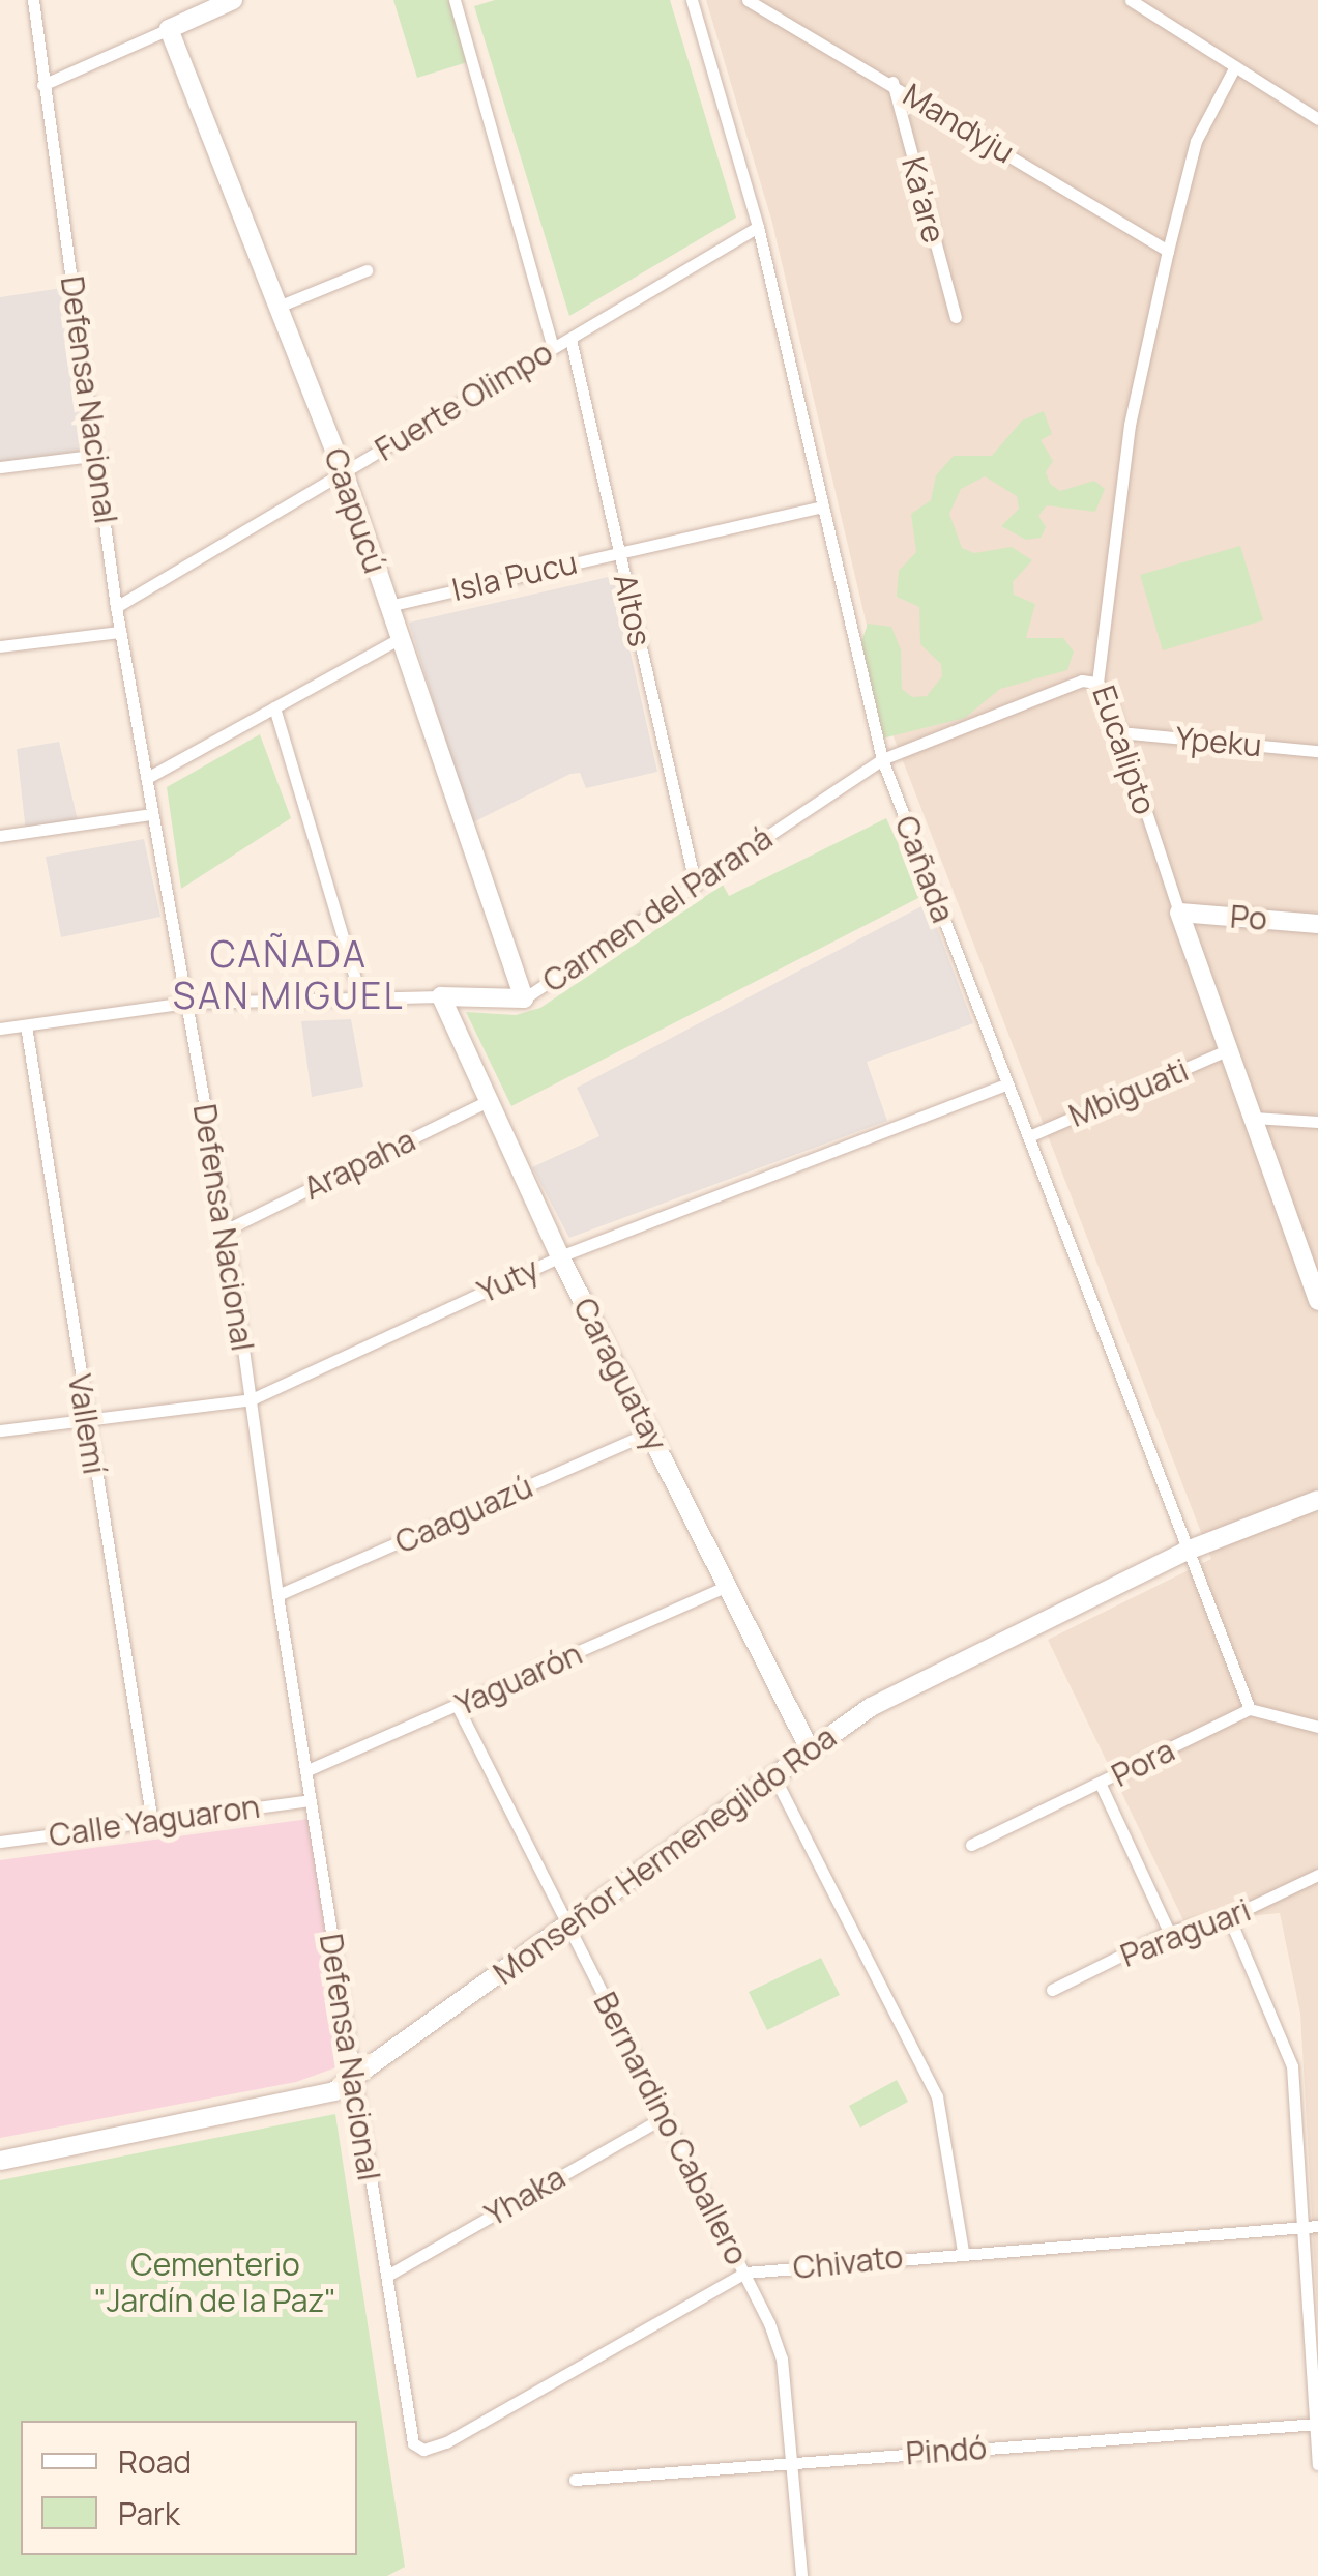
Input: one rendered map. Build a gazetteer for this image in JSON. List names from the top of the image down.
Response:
{
  "streets": {
    "street": [
      "Mandyju",
      "Ka'are",
      "Defensa Nacional",
      "Fuerte Olimpo",
      "Caapucú",
      "Isla Pucu",
      "Altos",
      "Ypeku",
      "Eucalipto",
      "Cañada",
      "Carmen del Paraná",
      "Po",
      "Mbiguati",
      "Arapaha",
      "Yuty",
      "Caraguatay",
      "Vallemí",
      "Caaguazú",
      "Yaguarón",
      "Pora",
      "Calle Yaguaron",
      "Monseñor Hermenegildo Roa",
      "Paraguari",
      "Bernardino Caballero",
      "Yhaka",
      "Chivato",
      "Pindó"
    ]
  },
  "crossings": [
    ["Mandyju", "Ka'are"],
    ["Mandyju", "Eucalipto"],
    ["Defensa Nacional", "Fuerte Olimpo"],
    ["Defensa Nacional", "Carmen del Paraná"],
    ["Defensa Nacional", "Arapaha"],
    ["Defensa Nacional", "Yuty"],
    ["Defensa Nacional", "Caaguazú"],
    ["Defensa Nacional", "Yaguarón"],
    ["Defensa Nacional", "Calle Yaguaron"],
    ["Defensa Nacional", "Monseñor Hermenegildo Roa"],
    ["Defensa Nacional", "Yhaka"],
    ["Defensa Nacional", "Chivato"],
    ["Fuerte Olimpo", "Caapucú"],
    ["Fuerte Olimpo", "Altos"],
    ["Fuerte Olimpo", "Cañada"],
    ["Caapucú", "Isla Pucu"],
    ["Caapucú", "Carmen del Paraná"],
    ["Isla Pucu", "Altos"],
    ["Isla Pucu", "Cañada"],
    ["Altos", "Carmen del Paraná"],
    ["Ypeku", "Eucalipto"],
    ["Eucalipto", "Carmen del Paraná"],
    ["Eucalipto", "Po"],
    ["Eucalipto", "Mbiguati"],
    ["Cañada", "Carmen del Paraná"],
    ["Cañada", "Mbiguati"],
    ["Cañada", "Yuty"],
    ["Cañada", "Pora"],
    ["Cañada", "Monseñor Hermenegildo Roa"],
    ["Carmen del Paraná", "Caraguatay"],
    ["Carmen del Paraná", "Vallemí"],
    ["Arapaha", "Caraguatay"],
    ["Yuty", "Caraguatay"],
    ["Yuty", "Vallemí"],
    ["Caraguatay", "Caaguazú"],
    ["Caraguatay", "Yaguarón"],
    ["Caraguatay", "Monseñor Hermenegildo Roa"],
    ["Vallemí", "Calle Yaguaron"],
    ["Yaguarón", "Bernardino Caballero"],
    ["Monseñor Hermenegildo Roa", "Bernardino Caballero"],
    ["Bernardino Caballero", "Yhaka"],
    ["Bernardino Caballero", "Chivato"],
    ["Bernardino Caballero", "Pindó"]
  ],
  "districts": ["CAÑADA SAN MIGUEL"],
  "parks": ["Cementerio \"Jardín de la Paz\""],
  "legend": ["Road", "Park"]
}
